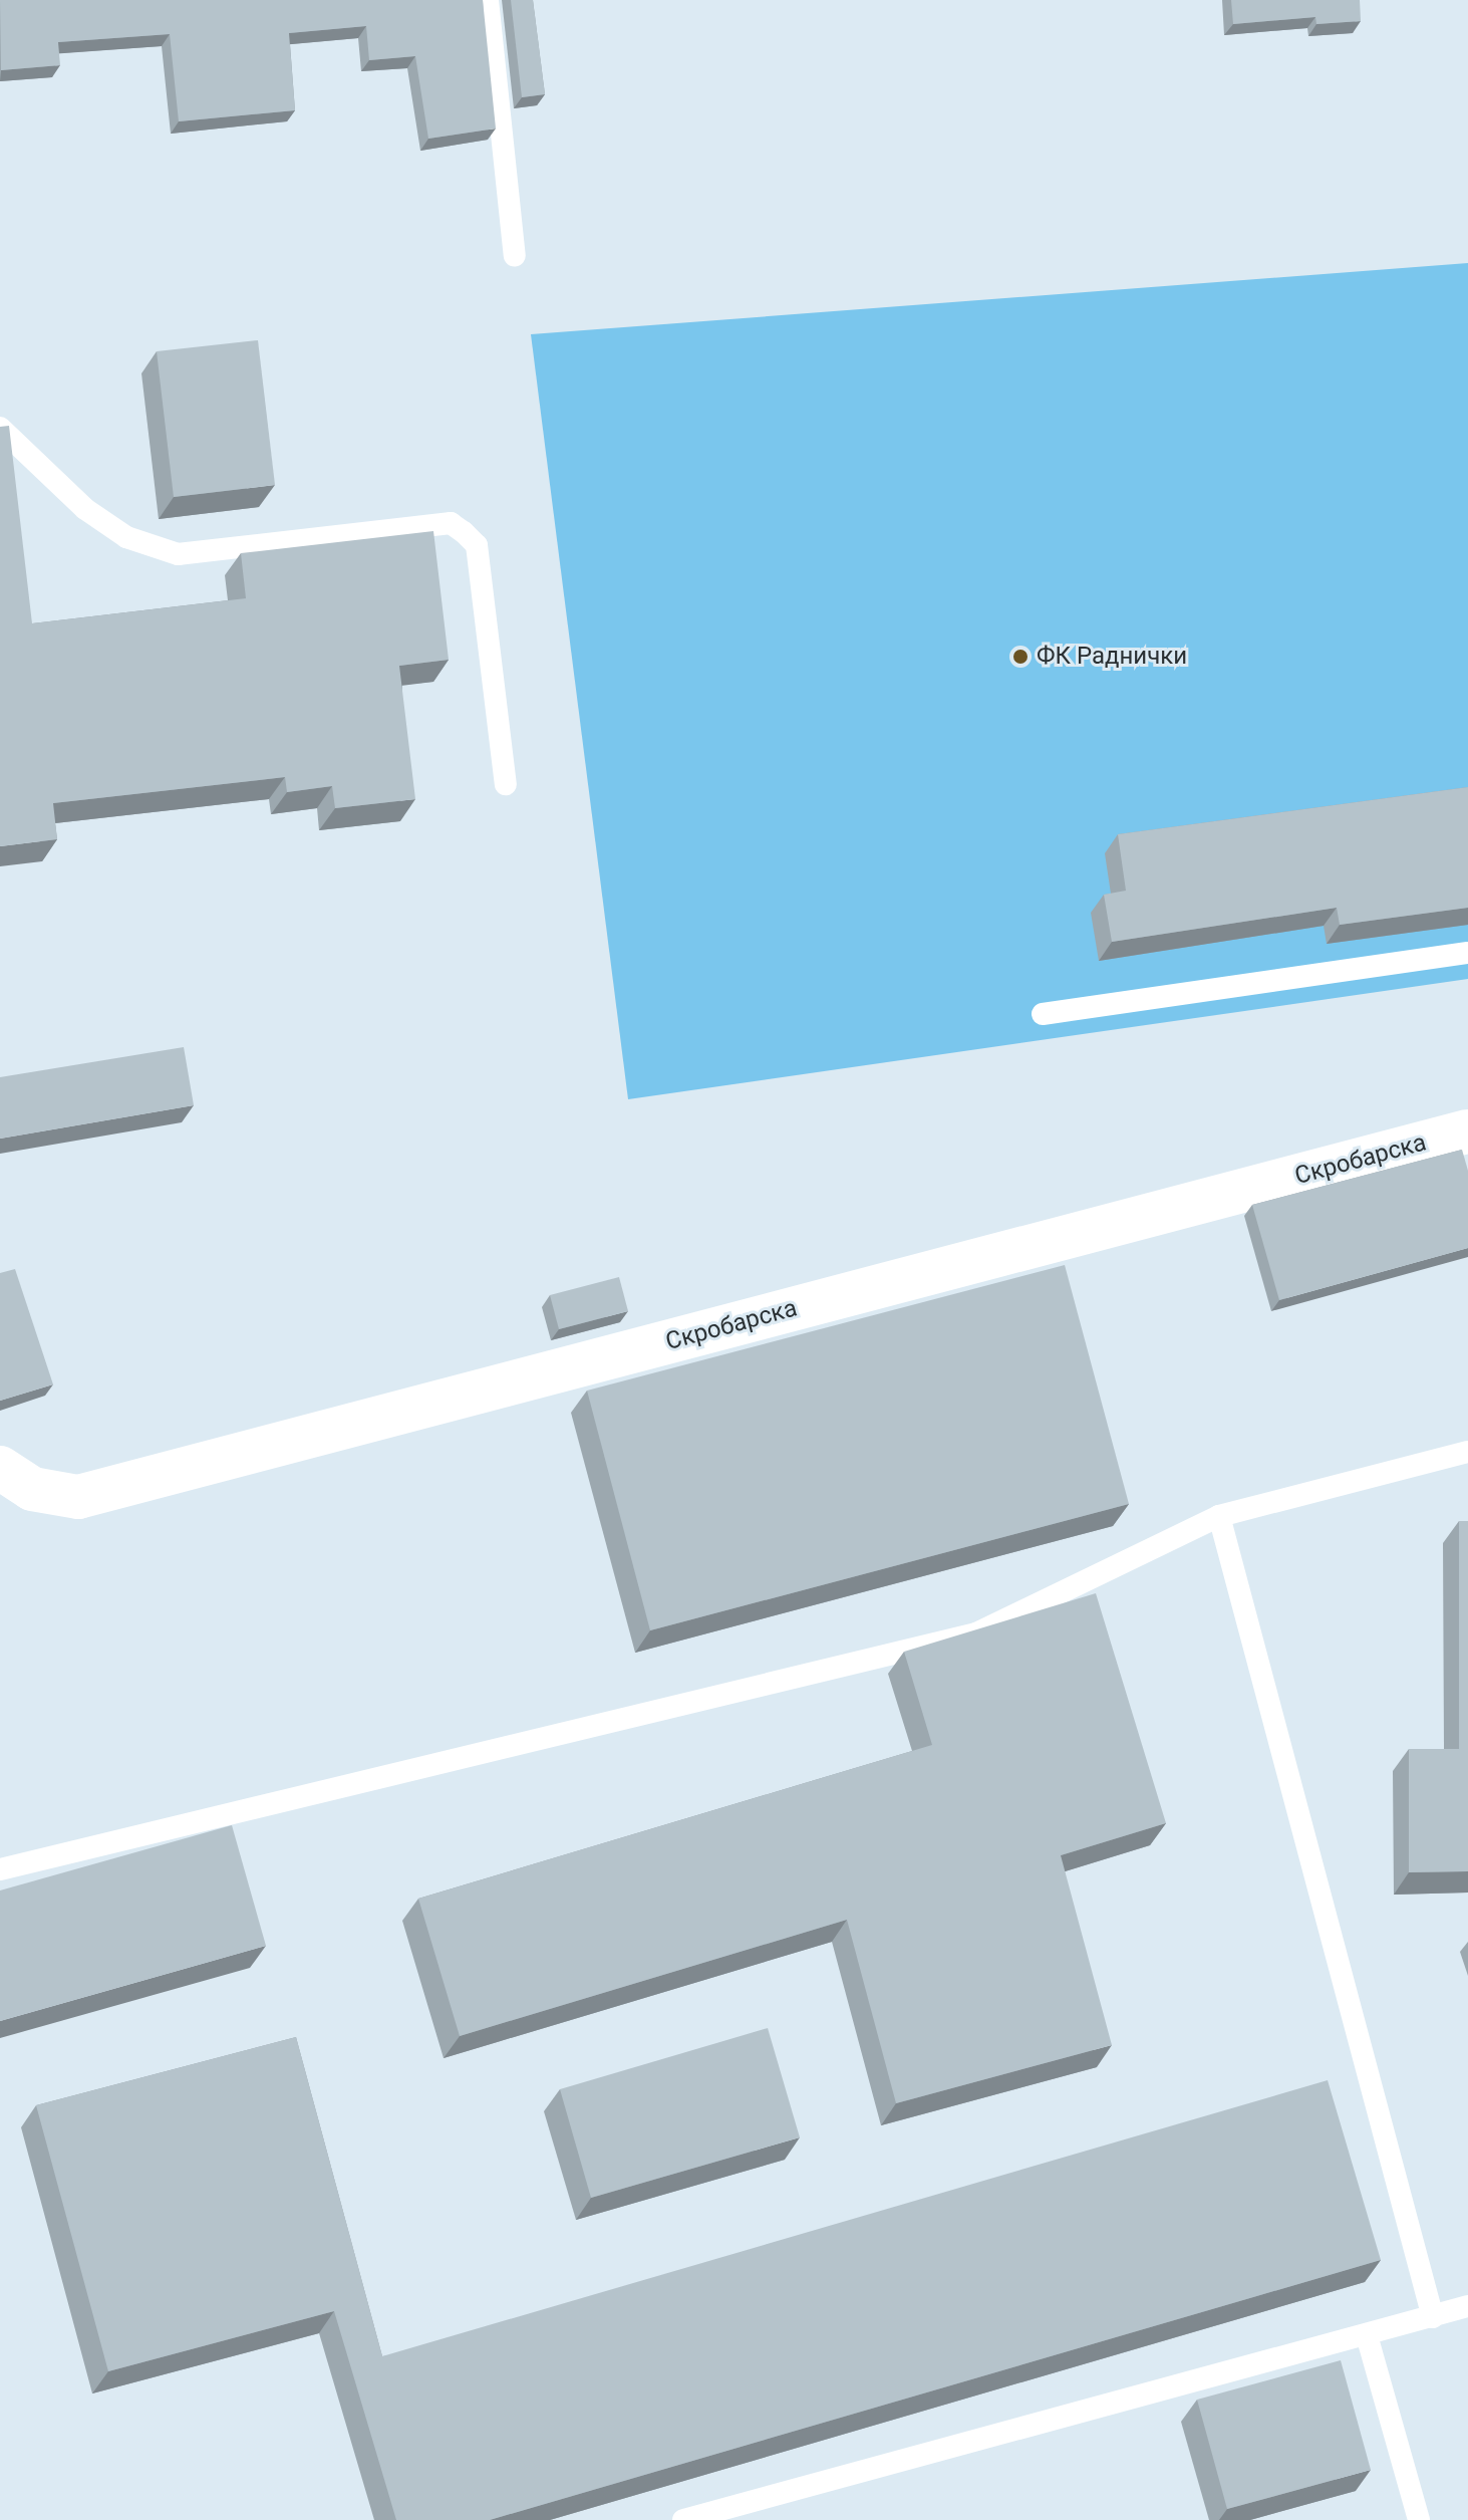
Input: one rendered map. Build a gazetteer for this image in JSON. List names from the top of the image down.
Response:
{
  "streets": {
    "street": ["Скробарска"]
  },
  "places": ["ФК Раднички"]
}
